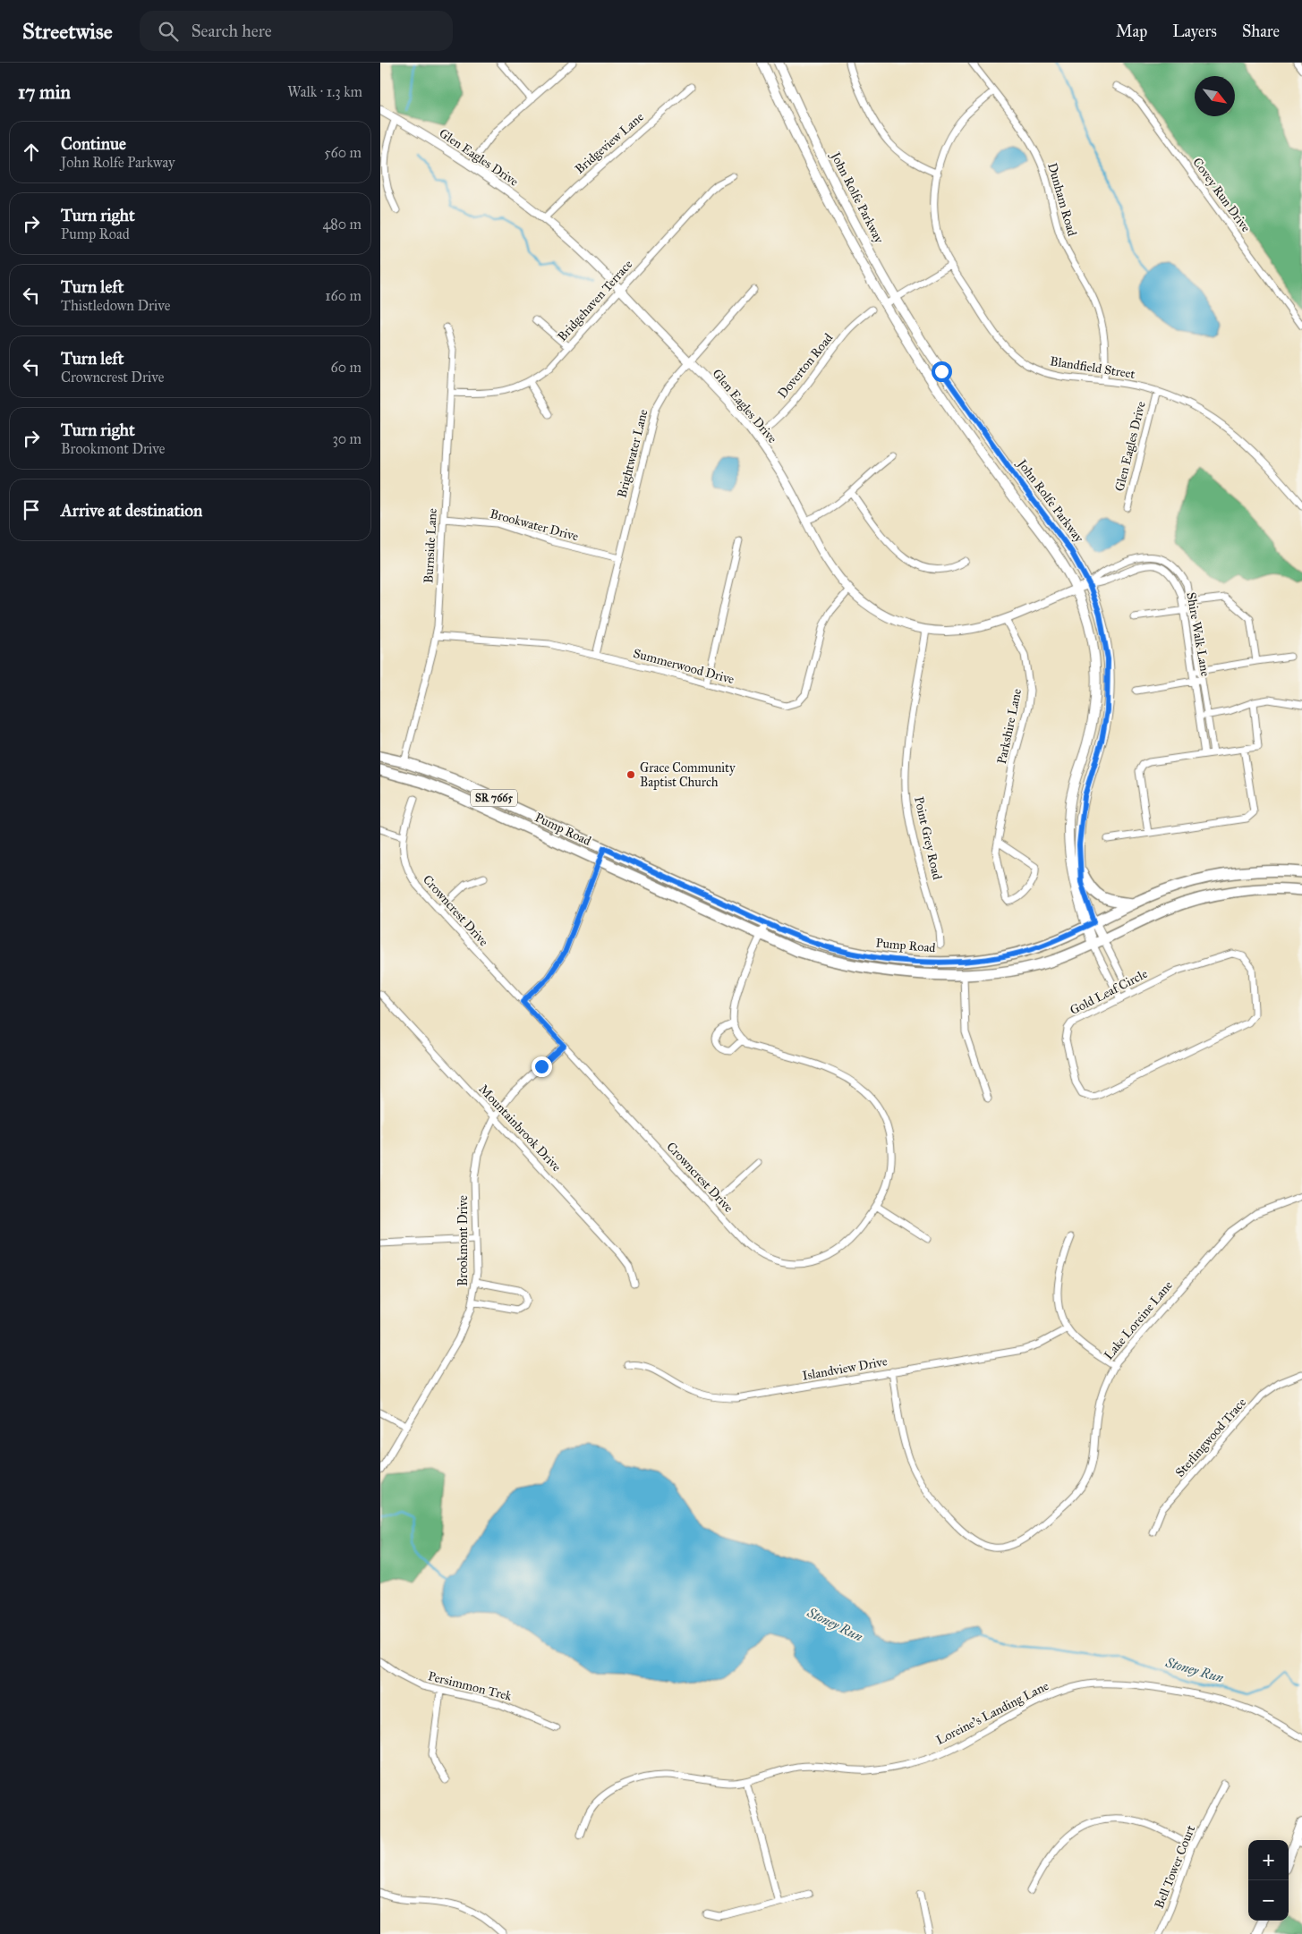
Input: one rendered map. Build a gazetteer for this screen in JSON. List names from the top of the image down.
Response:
{
  "streets": {
    "main road": ["John Rolfe Parkway", "SR 7665", "Pump Road"],
    "street": [
      "Bridgeview Lane",
      "Glen Eagles Drive",
      "Covey Run Drive",
      "Dunham Road",
      "Bridgehaven Terrace",
      "Doverton Road",
      "Blandfield Street",
      "Brightwater Lane",
      "Brookwater Drive",
      "Burnside Lane",
      "Shire Walk Lane",
      "Summerwood Drive",
      "Parkshire Lane",
      "Point Grey Road",
      "Crowncrest Drive",
      "Gold Leaf Circle",
      "Mountainbrook Drive",
      "Brookmont Drive",
      "Lake Loreine Lane",
      "Islandview Drive",
      "Sterlingwood Trace",
      "Persimmon Trek",
      "Loreine's Landing Lane",
      "Bell Tower Court"
    ]
  },
  "crossings": [
    ["Bridgeview Lane", "Glen Eagles Drive"],
    ["Glen Eagles Drive", "John Rolfe Parkway"],
    ["Glen Eagles Drive", "Bridgehaven Terrace"],
    ["Glen Eagles Drive", "Doverton Road"],
    ["Glen Eagles Drive", "Blandfield Street"],
    ["Glen Eagles Drive", "Brightwater Lane"],
    ["Glen Eagles Drive", "Shire Walk Lane"],
    ["Glen Eagles Drive", "Summerwood Drive"],
    ["Glen Eagles Drive", "Parkshire Lane"],
    ["Glen Eagles Drive", "Point Grey Road"],
    ["John Rolfe Parkway", "Shire Walk Lane"],
    ["John Rolfe Parkway", "Pump Road"],
    ["Dunham Road", "Blandfield Street"],
    ["Bridgehaven Terrace", "Burnside Lane"],
    ["Brightwater Lane", "Brookwater Drive"],
    ["Brightwater Lane", "Summerwood Drive"],
    ["Brookwater Drive", "Burnside Lane"],
    ["Burnside Lane", "Summerwood Drive"],
    ["Burnside Lane", "Pump Road"],
    ["Crowncrest Drive", "Brookmont Drive"],
    ["Mountainbrook Drive", "Brookmont Drive"],
    ["Lake Loreine Lane", "Islandview Drive"]
  ],
  "water": ["Stoney Run"],
  "places": ["Grace Community Baptist Church"],
  "north": "bottom right",
  "page": {
    "header": "Streetwise",
    "search": "Search here",
    "nav": ["Map", "Layers", "Share"],
    "heading": ["17 min", "Walk · 1.3 km"],
    "list": [
      ["Continue", "John Rolfe Parkway", "560 m"],
      ["Turn right", "Pump Road", "480 m"],
      ["Turn left", "Thistledown Drive", "160 m"],
      ["Turn left", "Crowncrest Drive", "60 m"],
      ["Turn right", "Brookmont Drive", "30 m"],
      "Arrive at destination"
    ],
    "map_buttons": ["+", "−"]
  }
}
